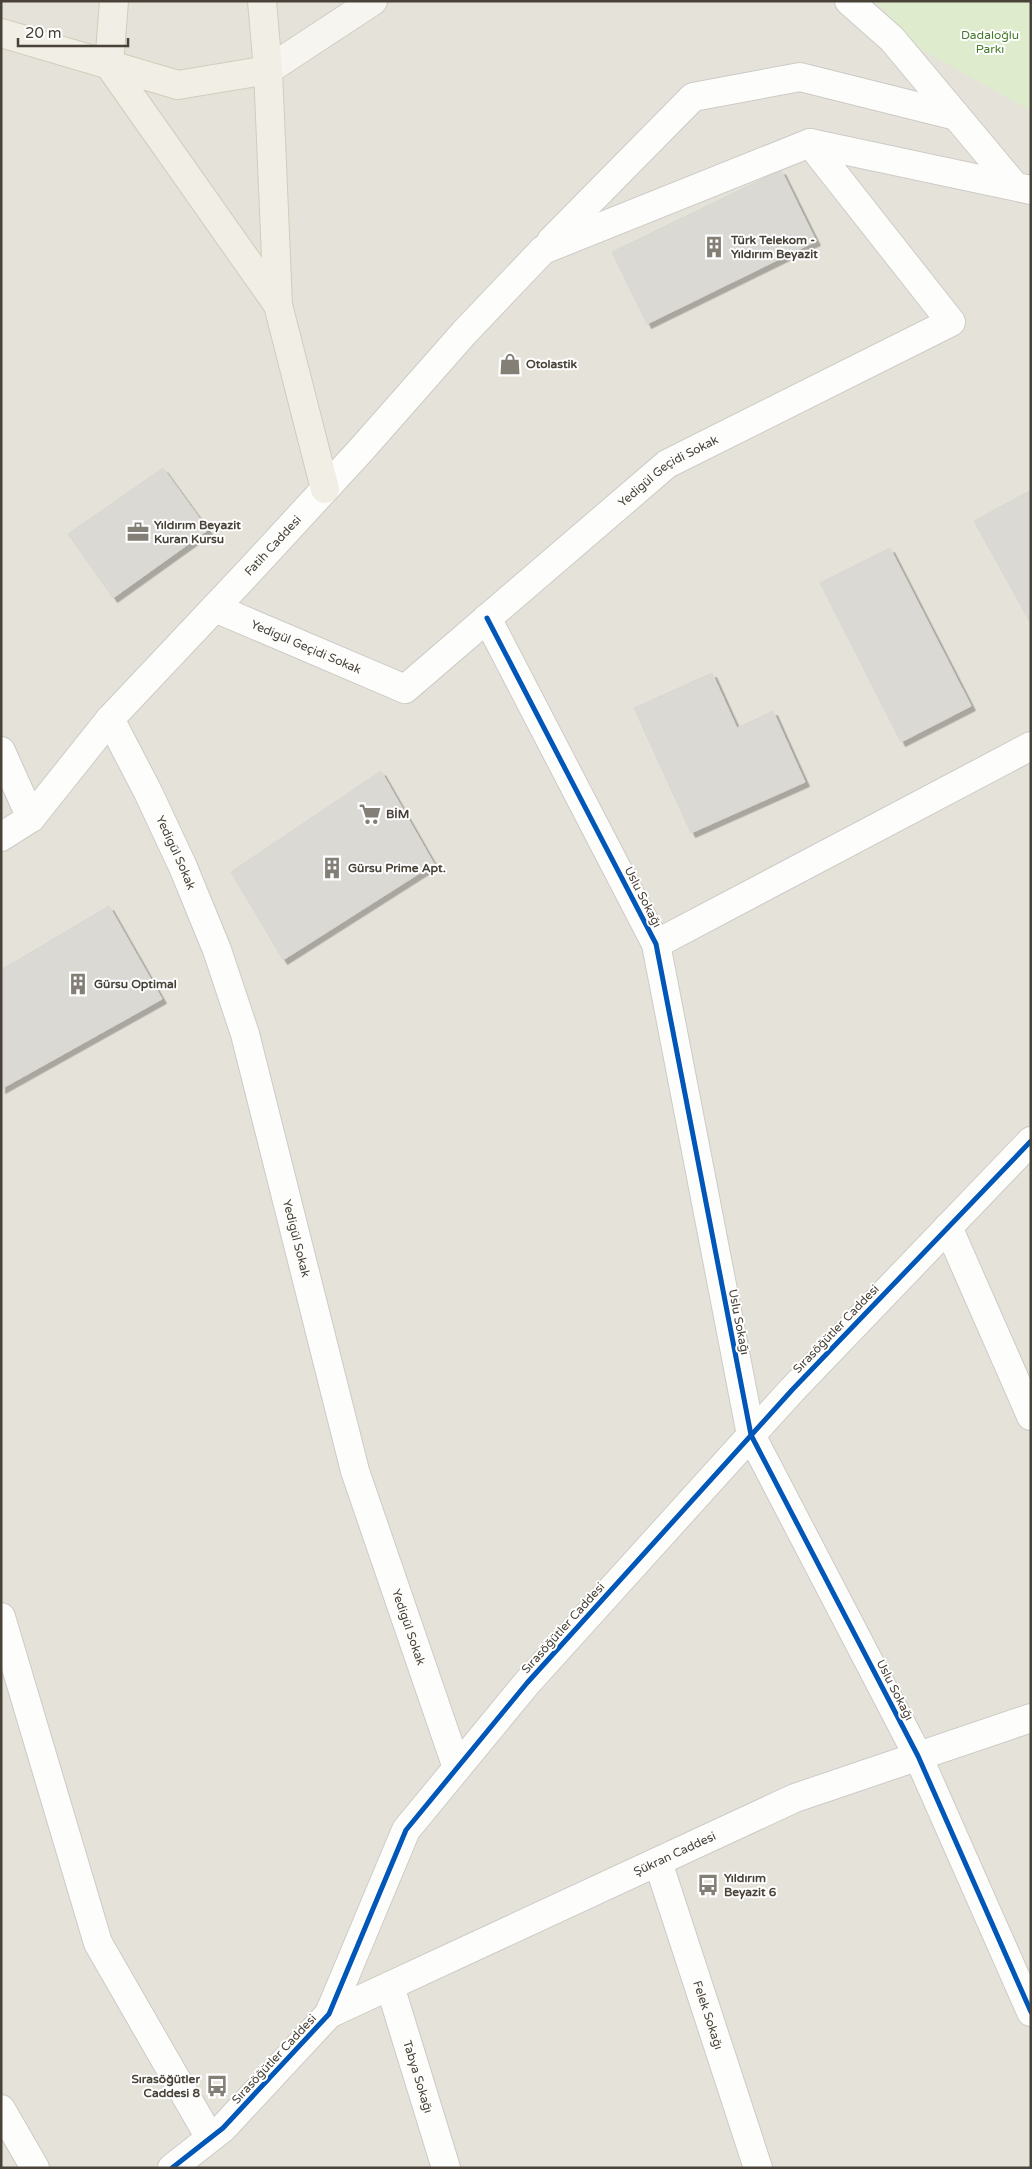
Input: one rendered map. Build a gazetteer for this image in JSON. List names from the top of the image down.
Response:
{
  "streets": {
    "street": [
      "Yedigül Geçidi Sokak",
      "Fatih Caddesi",
      "Yedigül Sokak",
      "Uslu Sokağı",
      "Sırasöğütler Caddesi",
      "Şükran Caddesi",
      "Felek Sokağı",
      "Tabya Sokağı"
    ]
  },
  "crossings": [
    ["Yedigül Geçidi Sokak", "Fatih Caddesi"],
    ["Yedigül Geçidi Sokak", "Uslu Sokağı"],
    ["Fatih Caddesi", "Yedigül Sokak"],
    ["Yedigül Sokak", "Sırasöğütler Caddesi"],
    ["Uslu Sokağı", "Sırasöğütler Caddesi"],
    ["Uslu Sokağı", "Şükran Caddesi"],
    ["Sırasöğütler Caddesi", "Şükran Caddesi"],
    ["Şükran Caddesi", "Felek Sokağı"],
    ["Şükran Caddesi", "Tabya Sokağı"]
  ],
  "parks": ["Dadaloğlu Parkı"],
  "places": {
    "building": ["Türk Telekom - Yıldırım Beyazit", "Gürsu Prime Apt.", "Gürsu Optimal"],
    "shop": ["Otolastik"],
    "office": ["Yıldırım Beyazit Kuran Kursu"],
    "supermarket": ["BİM"],
    "bus stop": ["Yıldırım Beyazit 6", "Sırasöğütler Caddesi 8"]
  },
  "scale_bar": "20 m"
}
